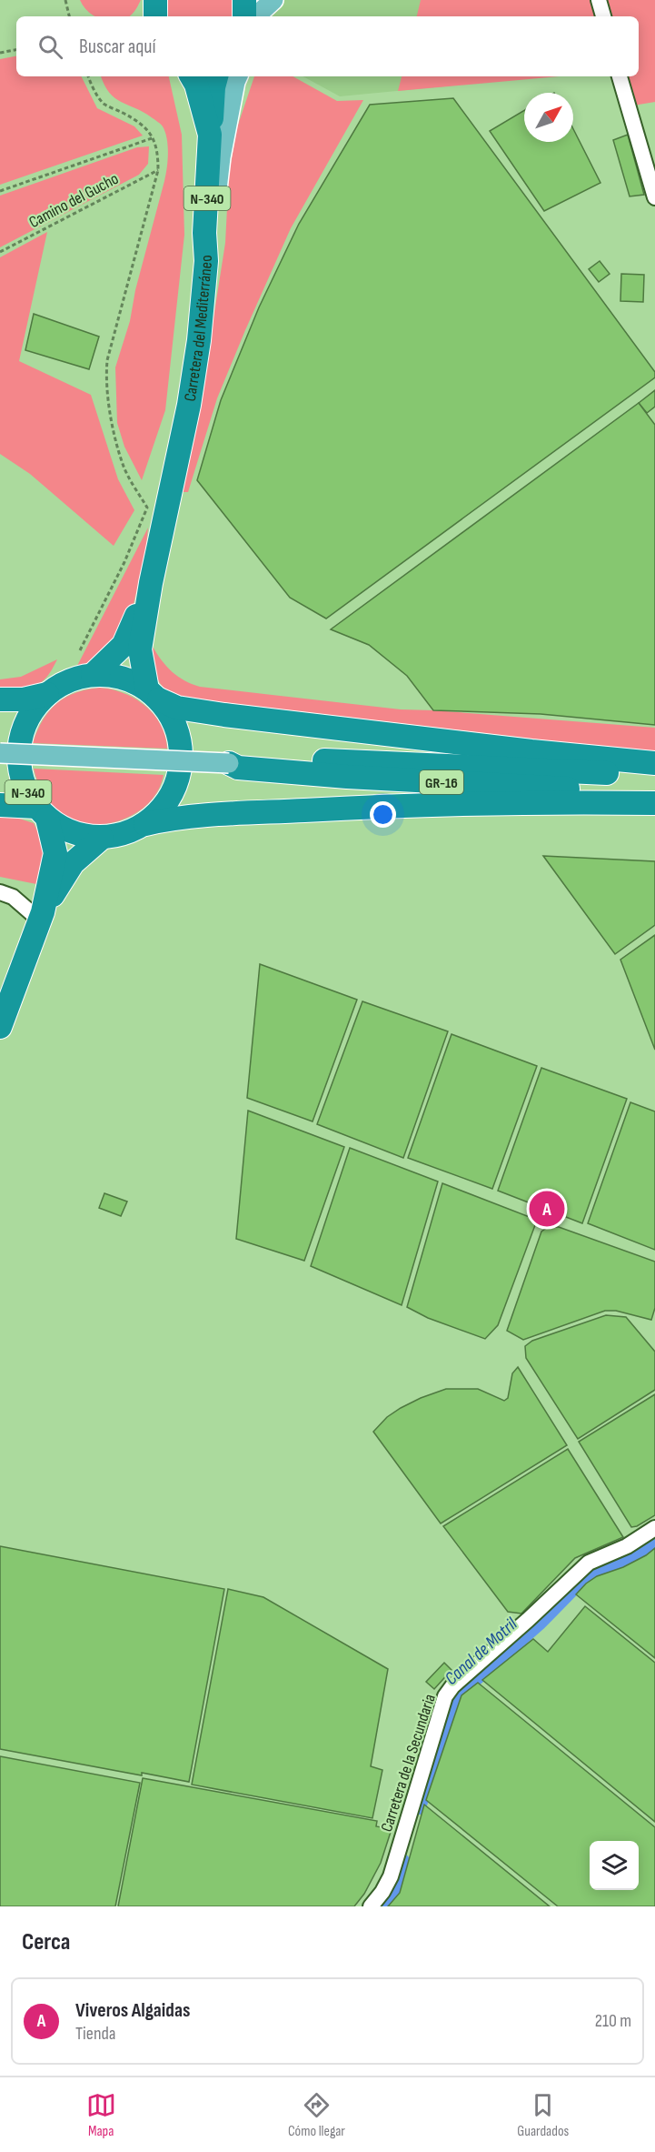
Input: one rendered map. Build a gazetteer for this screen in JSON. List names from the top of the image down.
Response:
{
  "streets": {
    "highway": ["N-340", "Carretera del Mediterráneo", "GR-16"],
    "street": ["Carretera de la Secundaria"],
    "path": ["Camino del Gucho"]
  },
  "crossings": [
    ["N-340", "Carretera del Mediterráneo"]
  ],
  "water": ["Canal de Motril"],
  "north": "top right",
  "page": {
    "search": "Buscar aquí",
    "pins": "A",
    "heading": "Cerca",
    "list": [
      {
        "mark": "A",
        "name": "Viveros Algaidas",
        "note": "Tienda",
        "value": "210 m"
      }
    ],
    "nav": ["Mapa", "Cómo llegar", "Guardados"]
  }
}
